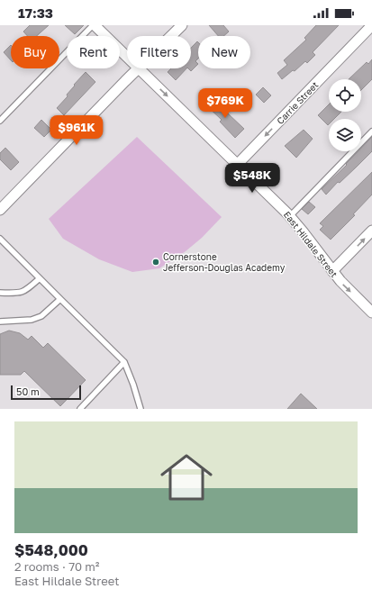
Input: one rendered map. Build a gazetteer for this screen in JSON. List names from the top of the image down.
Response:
{
  "streets": {
    "street": ["Carrie Street", "East Hildale Street"]
  },
  "crossings": [
    ["Carrie Street", "East Hildale Street"]
  ],
  "one_way": ["Carrie Street", "East Hildale Street"],
  "places": ["Cornerstone Jefferson-Douglas Academy"],
  "scale_bar": "50 m",
  "page": {
    "status": "17:33",
    "chip": [
      "Buy",
      "Rent",
      "Filters",
      "New"
    ],
    "price": ["$769K", "$961K", "$548K"],
    "scale": "50 m",
    "list": [
      {
        "name": "$548,000",
        "note": "2 rooms · 70 m² · East Hildale Street"
      }
    ]
  }
}
